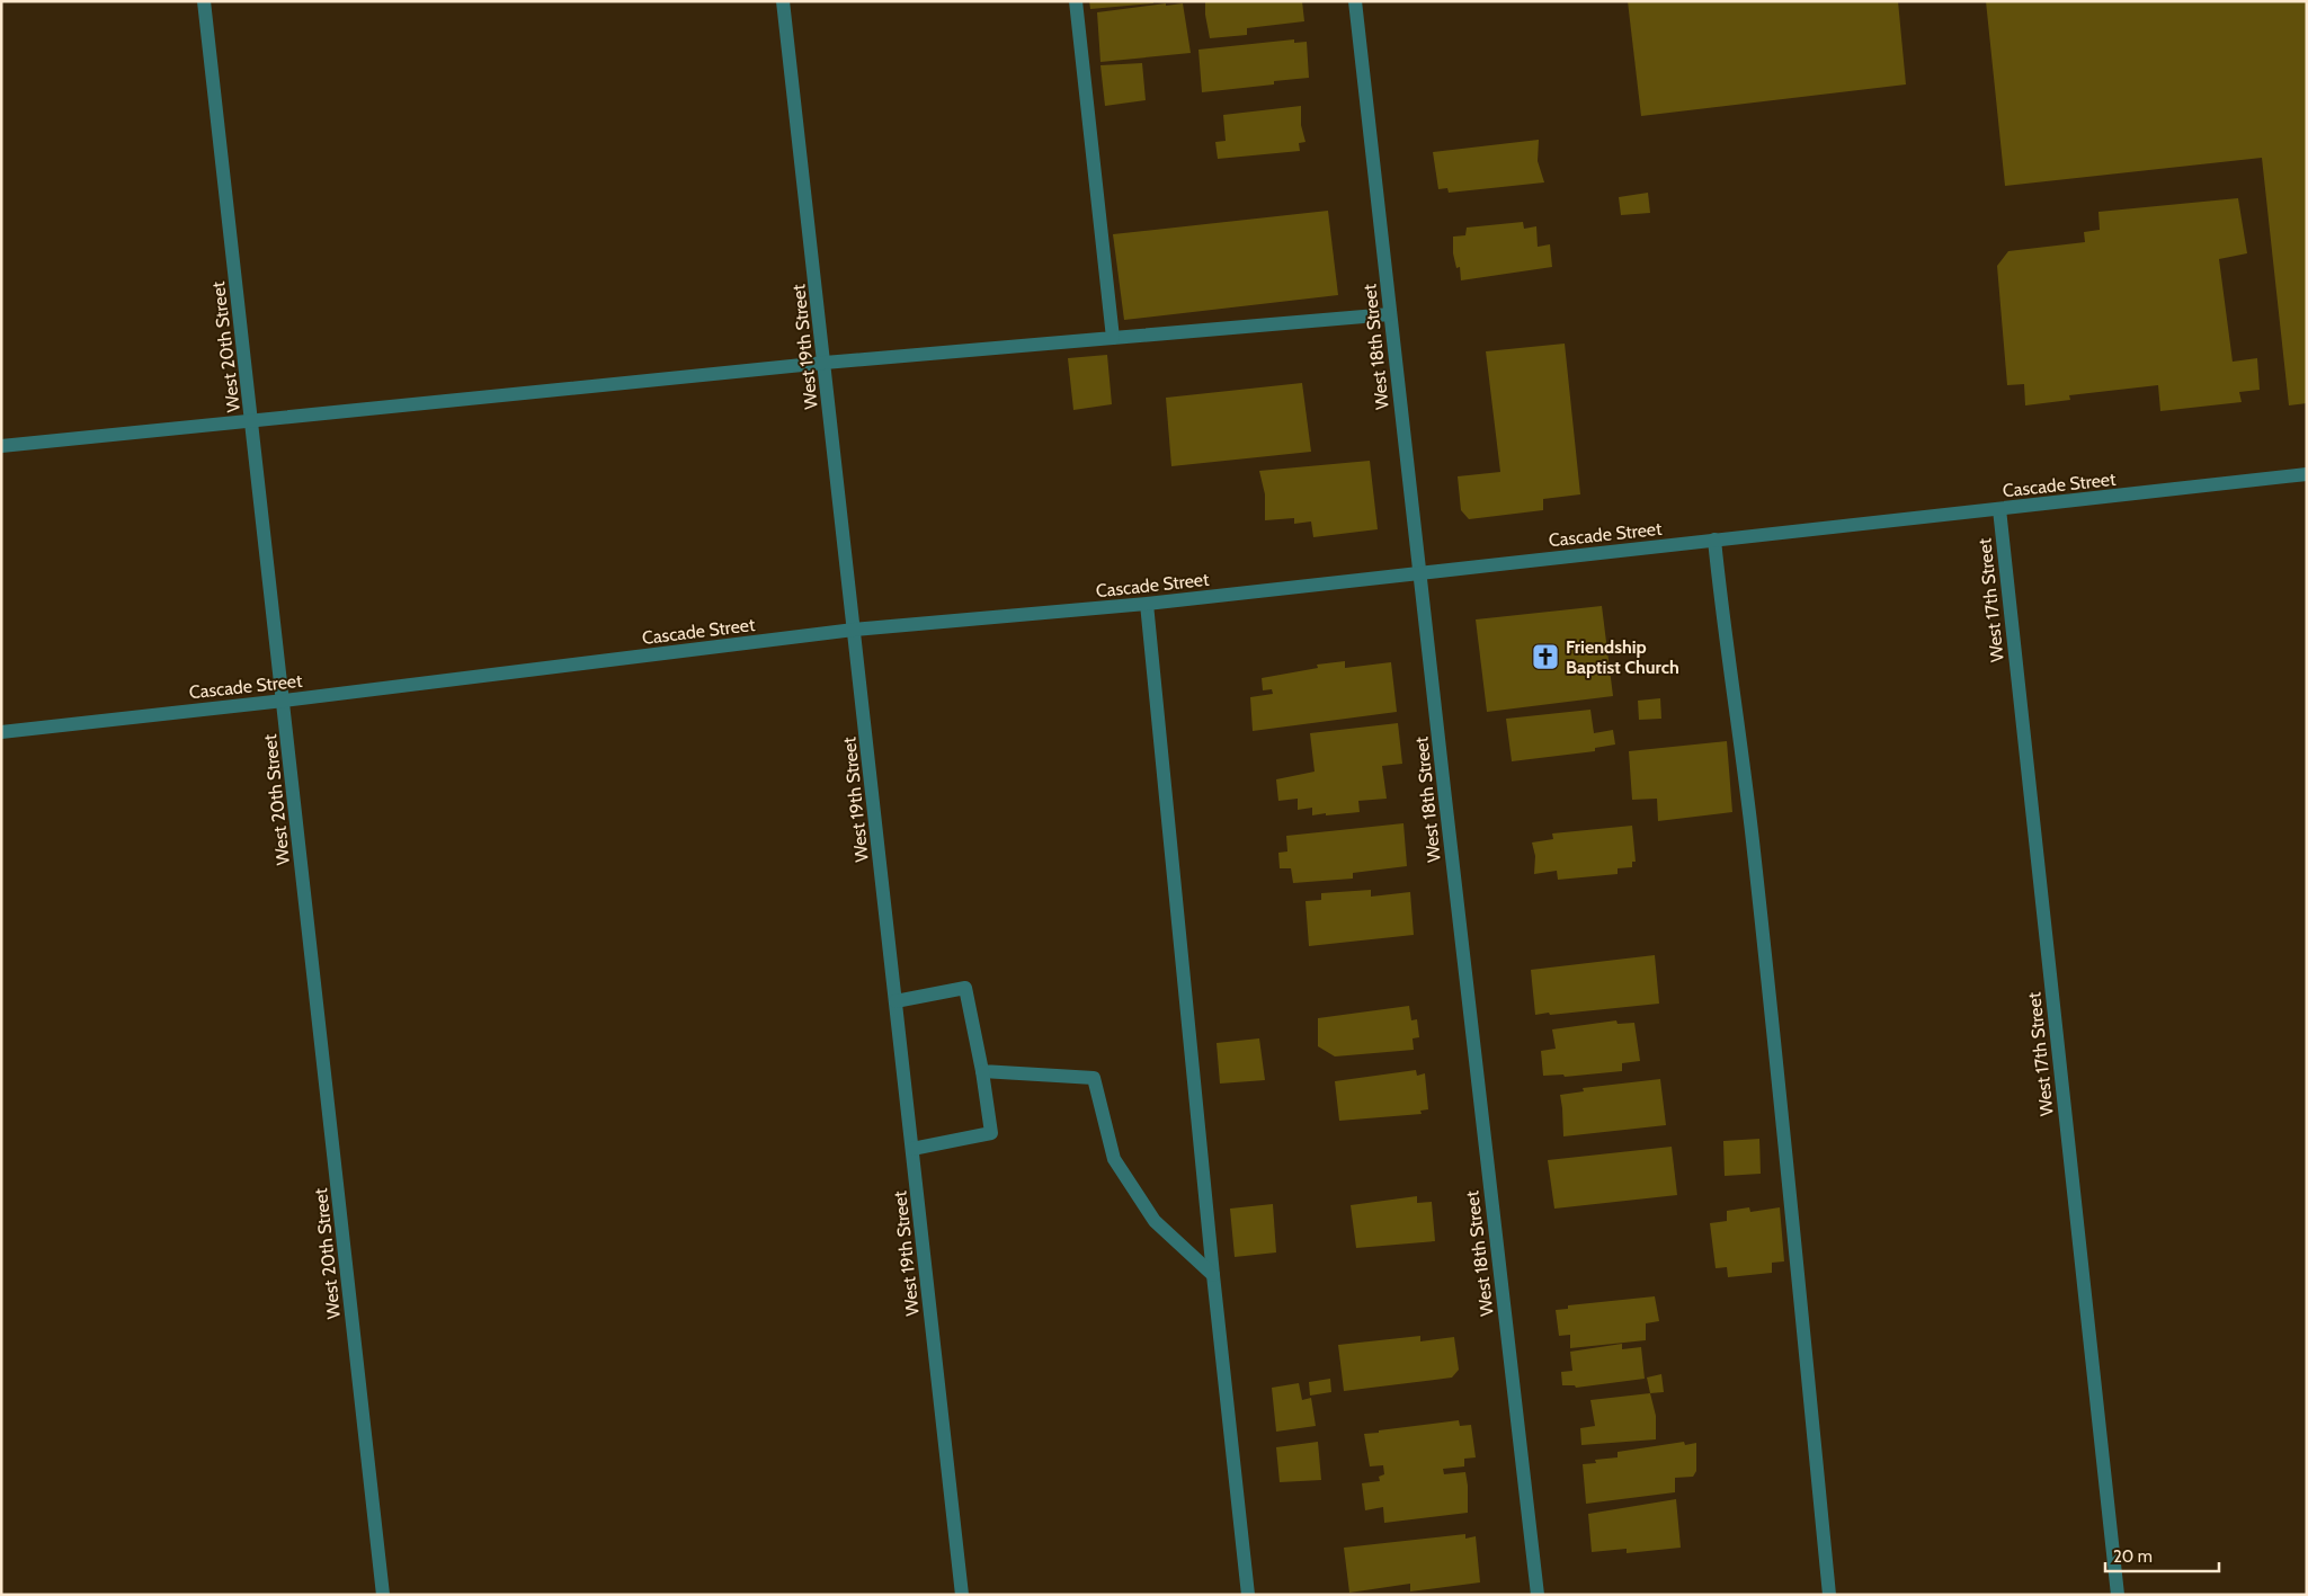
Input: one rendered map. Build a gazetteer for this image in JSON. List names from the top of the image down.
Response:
{
  "streets": {
    "street": [
      "West 20th Street",
      "West 19th Street",
      "West 18th Street",
      "Cascade Street",
      "West 17th Street"
    ]
  },
  "crossings": [
    ["West 20th Street", "Cascade Street"],
    ["West 19th Street", "Cascade Street"],
    ["West 18th Street", "Cascade Street"],
    ["Cascade Street", "West 17th Street"]
  ],
  "places": {
    "church": ["Friendship Baptist Church"]
  },
  "scale_bar": "20 m"
}
